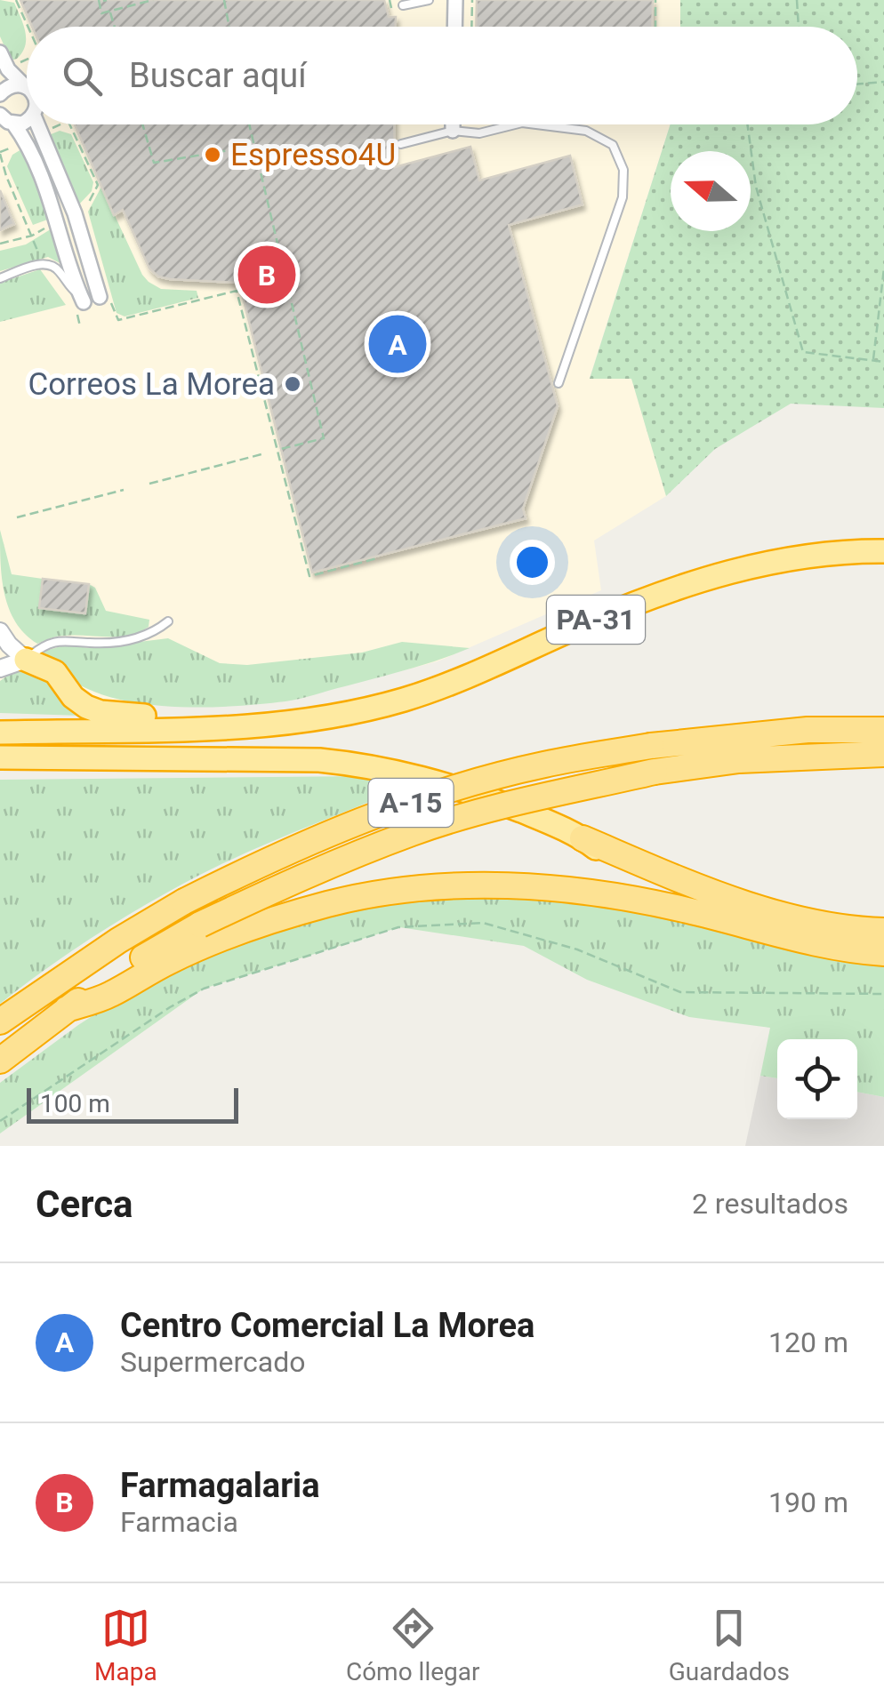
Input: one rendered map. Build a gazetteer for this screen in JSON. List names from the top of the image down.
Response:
{
  "streets": {
    "highway": ["PA-31", "A-15"]
  },
  "places": ["Espresso4U", "Correos La Morea"],
  "scale_bar": "100 m",
  "north": "left",
  "page": {
    "search": "Buscar aquí",
    "pins": ["B", "A"],
    "scale": "100 m",
    "heading": ["Cerca", "2 resultados"],
    "list": [
      {
        "mark": "A",
        "name": "Centro Comercial La Morea",
        "note": "Supermercado",
        "value": "120 m"
      },
      {
        "mark": "B",
        "name": "Farmagalaria",
        "note": "Farmacia",
        "value": "190 m"
      }
    ],
    "nav": ["Mapa", "Cómo llegar", "Guardados"]
  }
}
